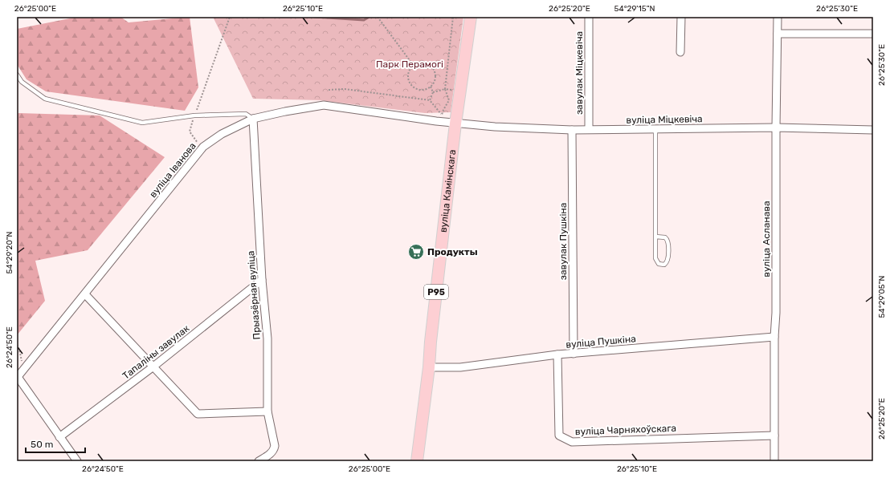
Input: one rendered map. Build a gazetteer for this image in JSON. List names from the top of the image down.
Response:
{
  "streets": {
    "main road": ["вуліца Камінскага", "Р95"],
    "street": [
      "завулак Міцкевіча",
      "вуліца Міцкевіча",
      "вуліца Іванова",
      "вуліца Асланава",
      "завулак Пушкіна",
      "Прыазёрная вуліца",
      "вуліца Пушкіна",
      "Тапаліны завулак",
      "вуліца Чарняхоўскага"
    ]
  },
  "crossings": [
    ["завулак Міцкевіча", "вуліца Міцкевіча"],
    ["вуліца Міцкевіча", "вуліца Іванова"],
    ["вуліца Міцкевіча", "вуліца Камінскага"],
    ["вуліца Міцкевіча", "вуліца Асланава"],
    ["вуліца Міцкевіча", "завулак Пушкіна"],
    ["вуліца Іванова", "вуліца Камінскага"],
    ["вуліца Іванова", "Прыазёрная вуліца"],
    ["вуліца Камінскага", "вуліца Пушкіна"],
    ["вуліца Асланава", "вуліца Пушкіна"],
    ["вуліца Асланава", "вуліца Чарняхоўскага"],
    ["завулак Пушкіна", "вуліца Пушкіна"],
    ["Прыазёрная вуліца", "Тапаліны завулак"],
    ["вуліца Пушкіна", "вуліца Чарняхоўскага"]
  ],
  "parks": ["Парк Перамогі"],
  "places": {
    "supermarket": ["Продукты"]
  },
  "scale_bar": "50 m",
  "coordinates": [
    "26°25'00\"E",
    "26°25'10\"E",
    "26°25'20\"E",
    "54°29'15\"N",
    "26°25'30\"E",
    "54°29'20\"N",
    "54°29'05\"N",
    "26°24'50\"E"
  ]
}
